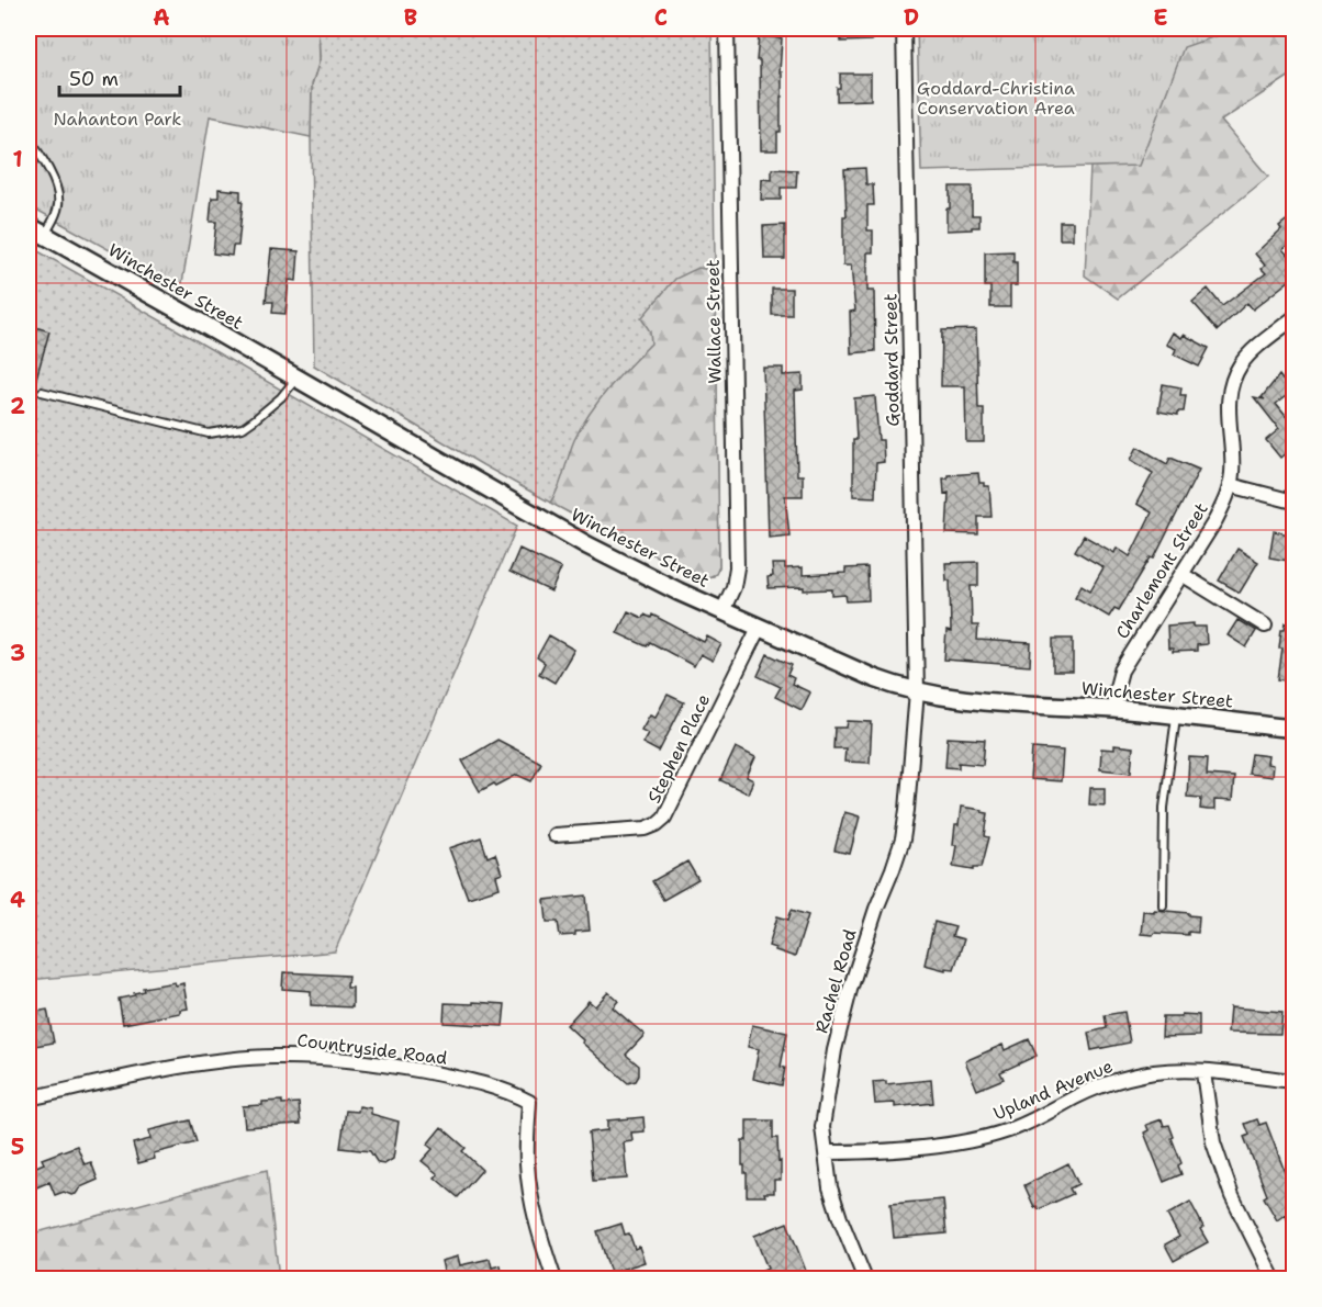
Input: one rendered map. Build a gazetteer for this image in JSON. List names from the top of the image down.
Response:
{
  "streets": {
    "street": [
      "Winchester Street",
      "Wallace Street",
      "Goddard Street",
      "Charlemont Street",
      "Stephen Place",
      "Rachel Road",
      "Countryside Road",
      "Upland Avenue"
    ]
  },
  "crossings": [
    ["Winchester Street", "Wallace Street"],
    ["Winchester Street", "Goddard Street"],
    ["Winchester Street", "Charlemont Street"],
    ["Winchester Street", "Stephen Place"],
    ["Winchester Street", "Rachel Road"],
    ["Goddard Street", "Rachel Road"],
    ["Rachel Road", "Upland Avenue"]
  ],
  "parks": ["Goddard-Christina Conservation Area", "Nahanton Park"],
  "scale_bar": "50 m",
  "grid": {
    "columns": [
      "A",
      "B",
      "C",
      "D",
      "E"
    ],
    "rows": [
      "1",
      "2",
      "3",
      "4",
      "5"
    ]
  }
}
